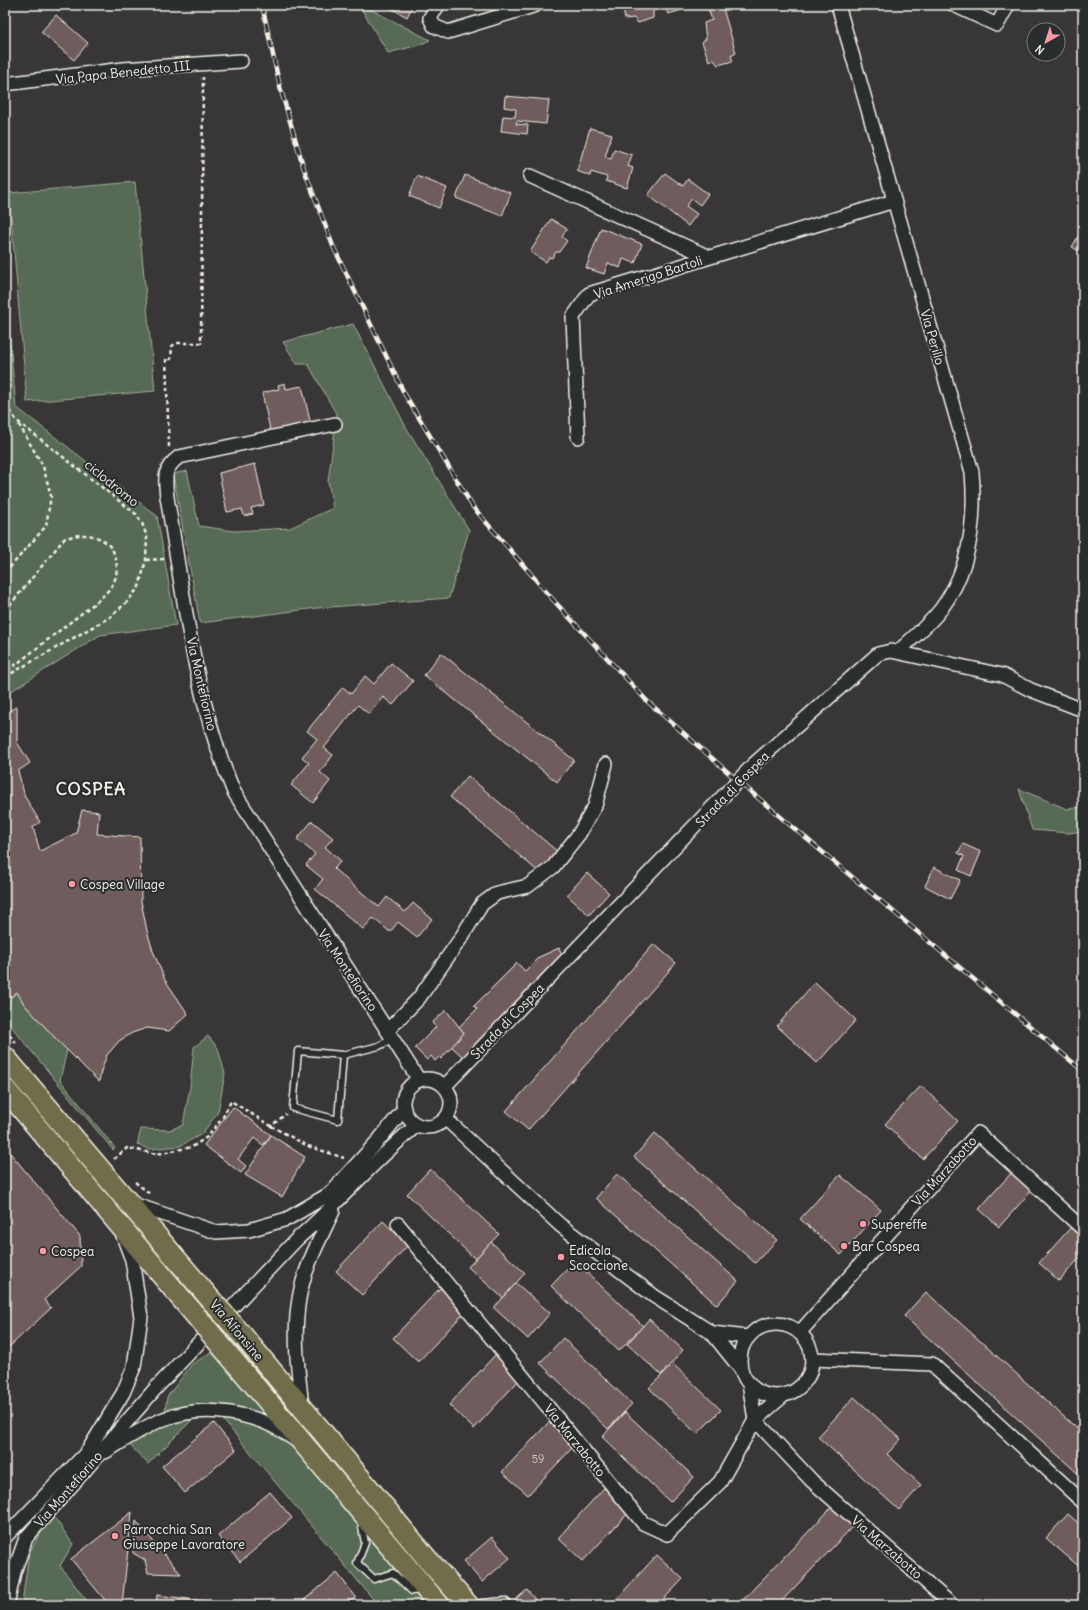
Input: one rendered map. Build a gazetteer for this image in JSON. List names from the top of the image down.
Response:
{
  "streets": {
    "main road": ["Via Alfonsine"],
    "street": [
      "Via Papa Benedetto III",
      "Via Amerigo Bartoli",
      "Via Perillo",
      "Via Montefiorino",
      "Strada di Cospea",
      "Via Marzabotto"
    ],
    "path": ["ciclodromo"]
  },
  "crossings": [
    ["Via Amerigo Bartoli", "Via Perillo"],
    ["Via Perillo", "Strada di Cospea"],
    ["Via Montefiorino", "Strada di Cospea"]
  ],
  "districts": ["COSPEA"],
  "places": [
    "Cospea Village",
    "Supereffe",
    "Bar Cospea",
    "Cospea",
    "Edicola Scoccione",
    "Parrocchia San Giuseppe Lavoratore"
  ],
  "house_numbers": ["59"],
  "north": "bottom left"
}
